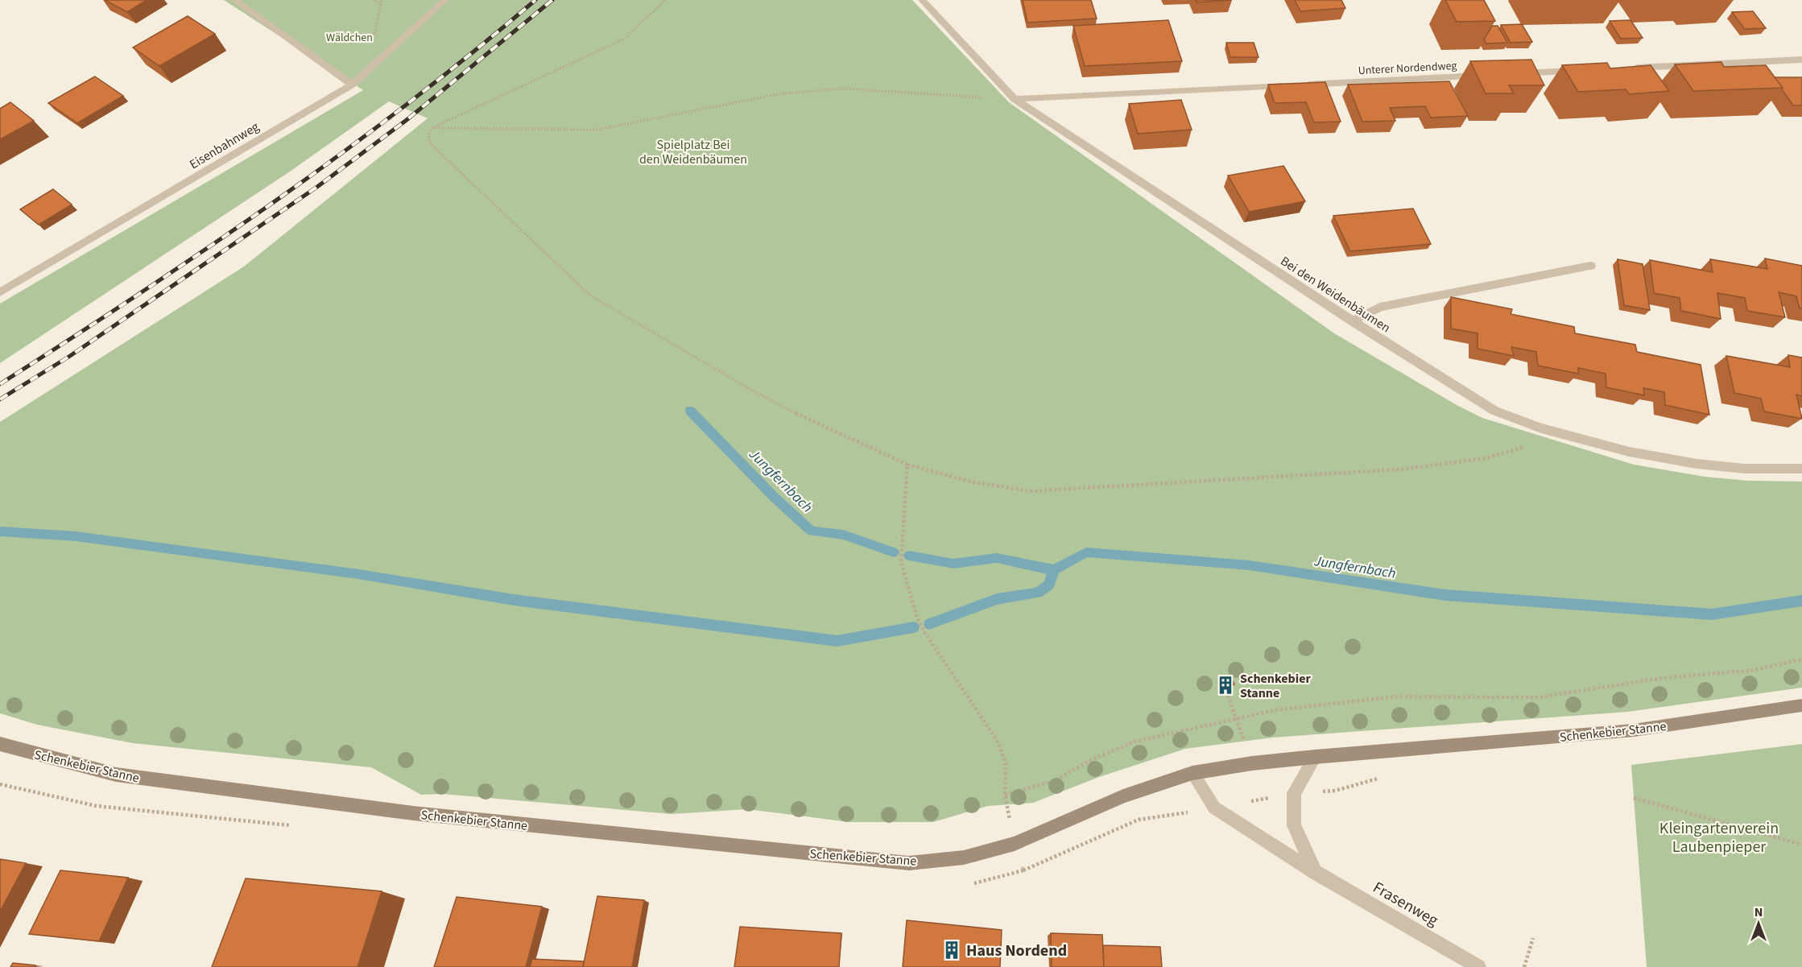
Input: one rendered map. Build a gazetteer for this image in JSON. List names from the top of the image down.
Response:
{
  "streets": {
    "street": [
      "Unterer Nordendweg",
      "Eisenbahnweg",
      "Bei den Weidenbäumen",
      "Schenkebier Stanne",
      "Frasenweg"
    ]
  },
  "crossings": [
    ["Unterer Nordendweg", "Bei den Weidenbäumen"],
    ["Schenkebier Stanne", "Frasenweg"]
  ],
  "water": ["Jungfernbach"],
  "parks": ["Wäldchen", "Spielplatz Bei den Weidenbäumen", "Kleingartenverein Laubenpieper"],
  "places": {
    "building": ["Schenkebier Stanne", "Haus Nordend"]
  },
  "north": "top"
}
